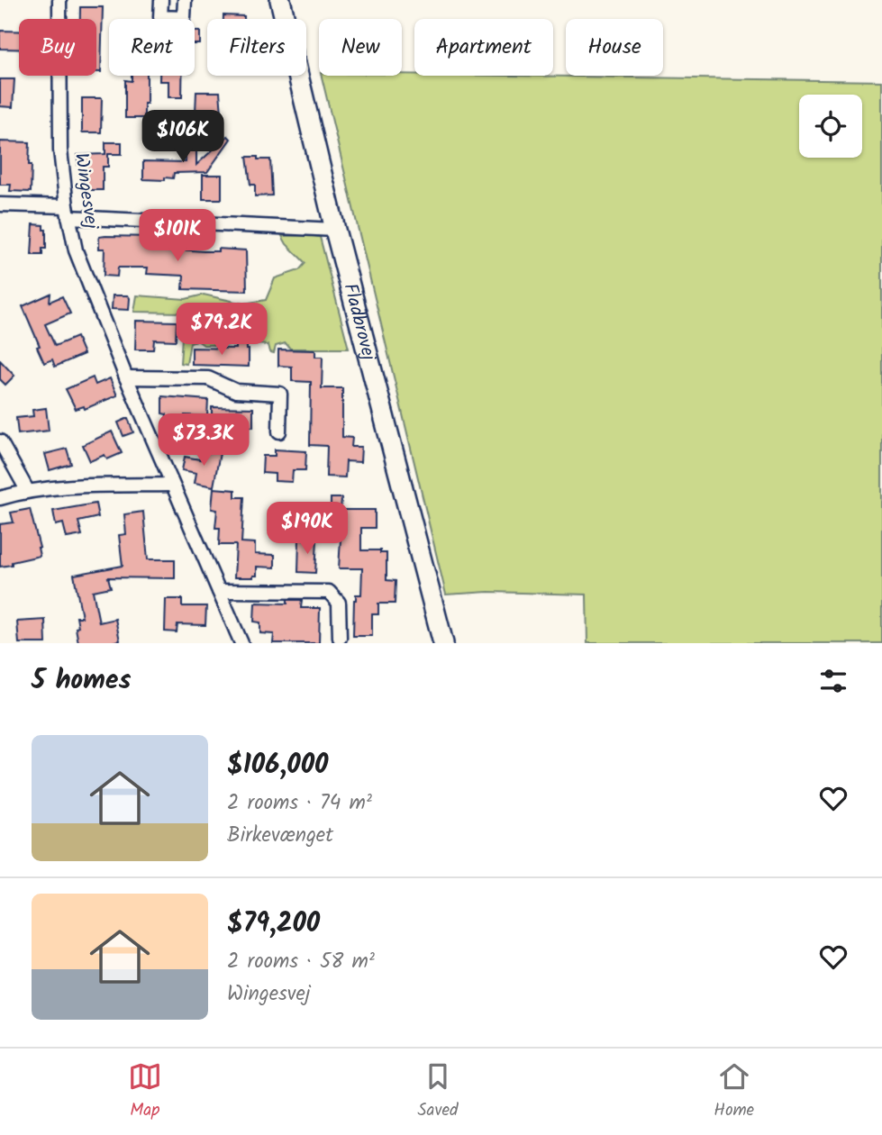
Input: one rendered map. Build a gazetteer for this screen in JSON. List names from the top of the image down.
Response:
{
  "streets": {
    "main road": ["Fladbrovej"],
    "street": ["Wingesvej"]
  },
  "page": {
    "chip": [
      "Buy",
      "Rent",
      "Filters",
      "New",
      "Apartment",
      "House"
    ],
    "price": [
      "$106K",
      "$101K",
      "$79.2K",
      "$73.3K",
      "$190K"
    ],
    "heading": "5 homes",
    "list": [
      {
        "name": "$106,000",
        "note": "2 rooms · 74 m² · Birkevænget"
      },
      {
        "name": "$79,200",
        "note": "2 rooms · 58 m² · Wingesvej"
      }
    ],
    "tabs": ["Map", "Saved", "Home"]
  }
}
